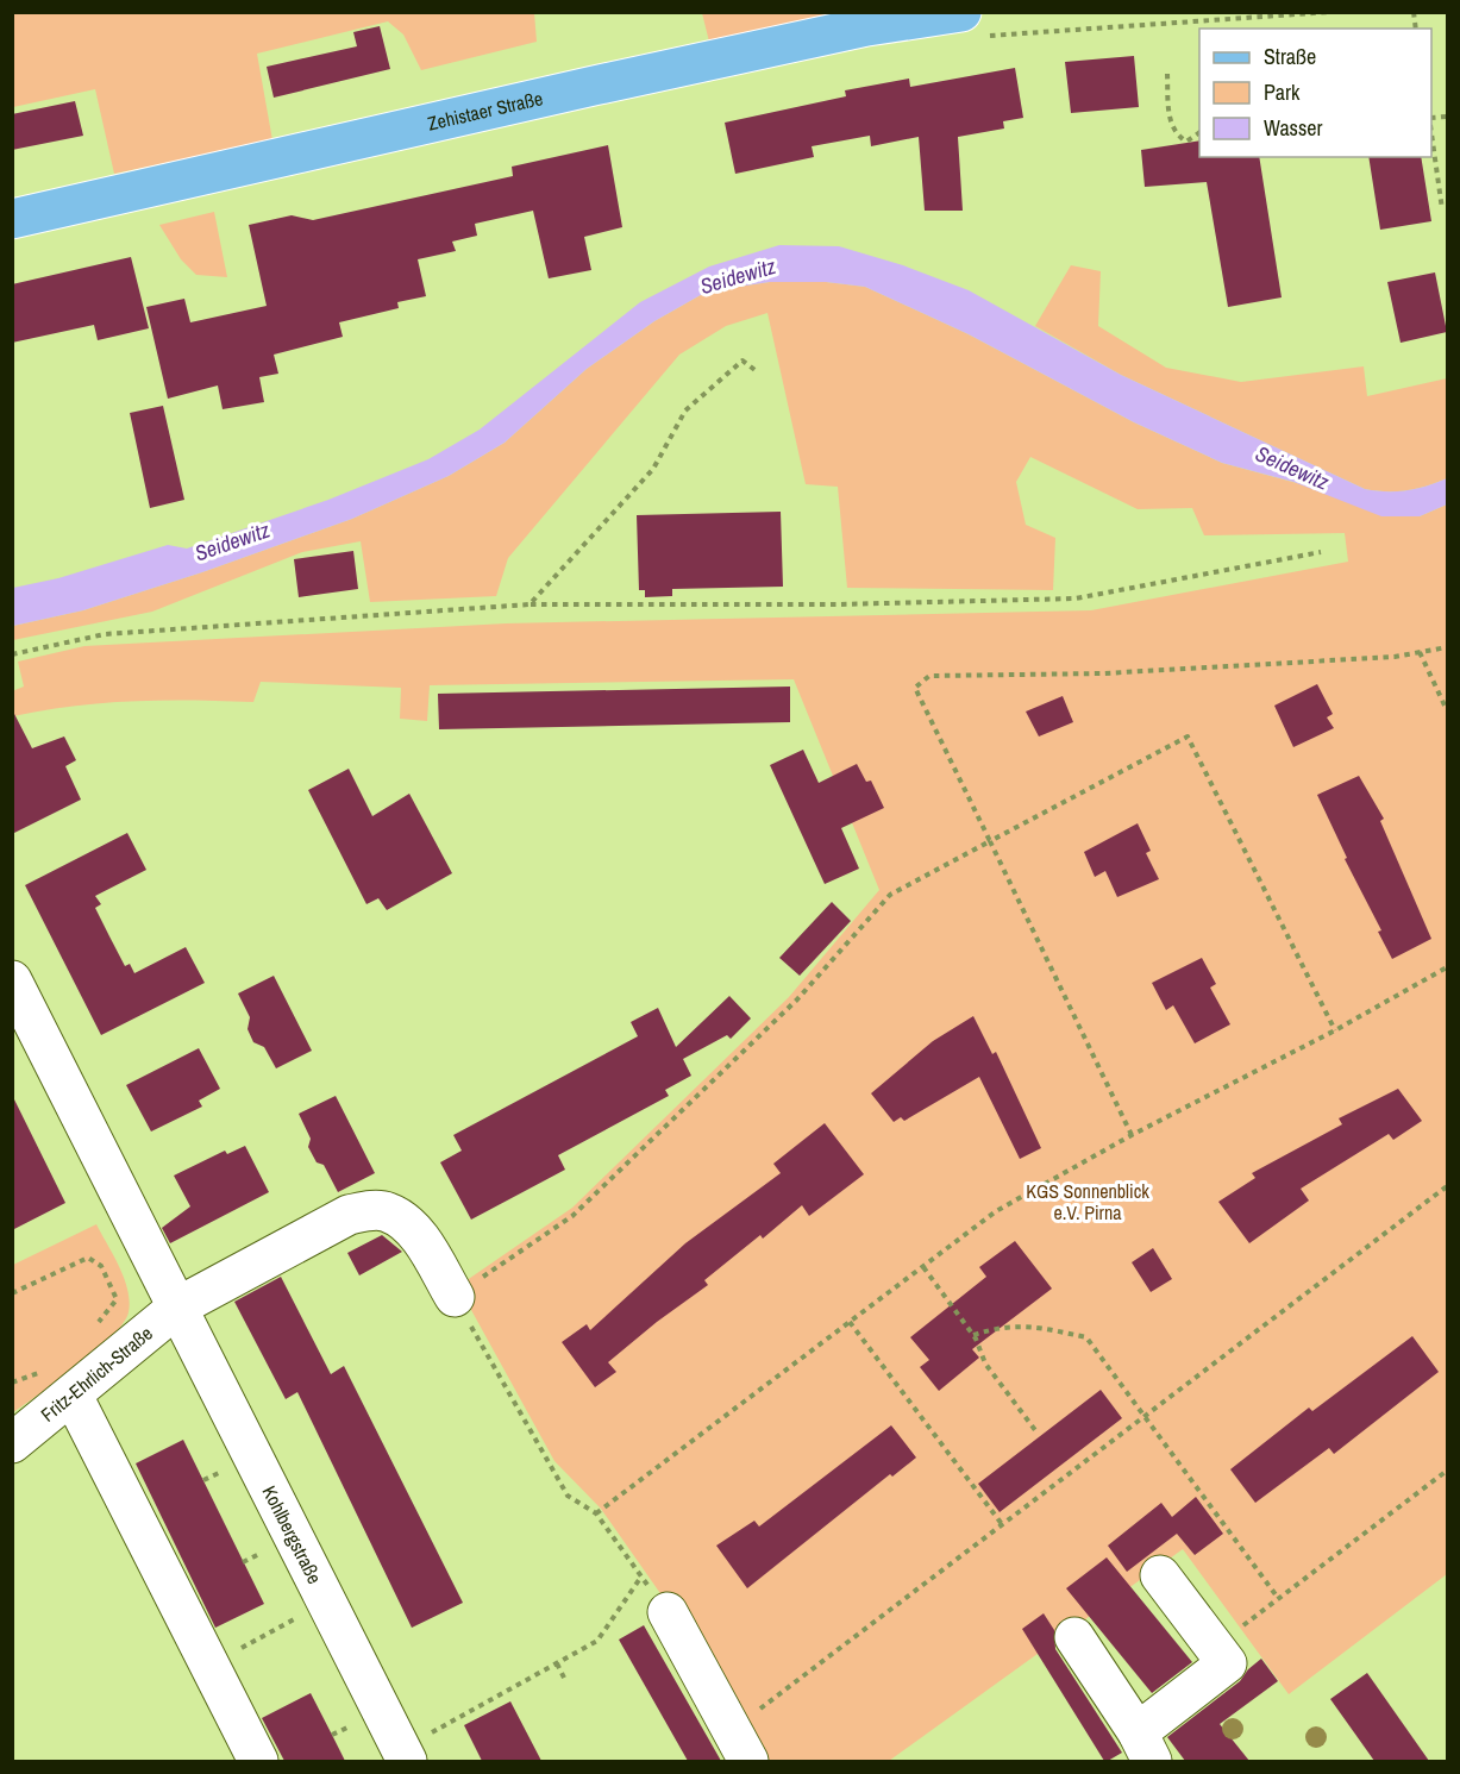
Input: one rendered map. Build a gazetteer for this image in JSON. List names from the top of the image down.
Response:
{
  "streets": {
    "main road": ["Zehistaer Straße"],
    "street": ["Fritz-Ehrlich-Straße", "Kohlbergstraße"]
  },
  "crossings": [
    ["Fritz-Ehrlich-Straße", "Kohlbergstraße"]
  ],
  "water": ["Seidewitz"],
  "parks": ["KGS Sonnenblick e.V. Pirna"],
  "legend": ["Straße", "Park", "Wasser"]
}
